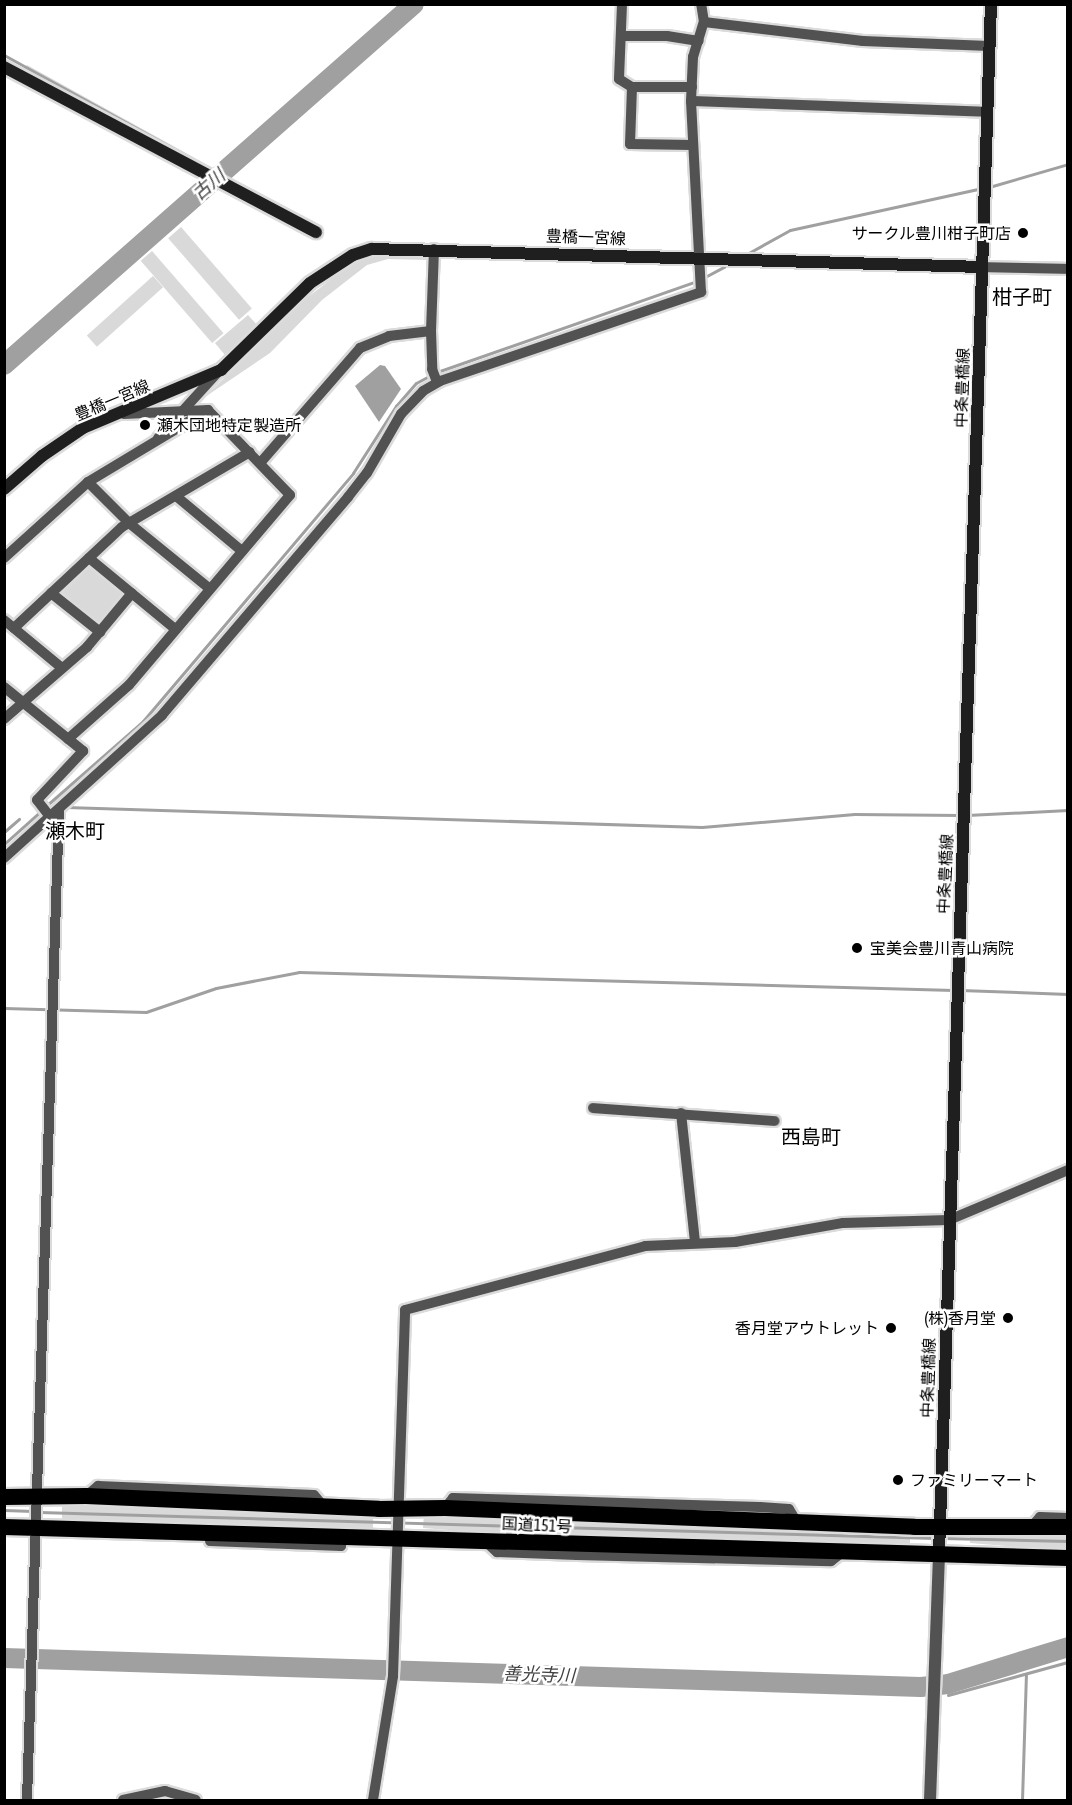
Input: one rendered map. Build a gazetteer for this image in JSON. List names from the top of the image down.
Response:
{
  "streets": {
    "highway": ["国道151号"],
    "main road": ["豊橋一宮線", "中条豊橋線"]
  },
  "crossings": [
    ["豊橋一宮線", "中条豊橋線"],
    ["中条豊橋線", "国道151号"]
  ],
  "districts": ["柑子町", "瀬木町", "西島町"],
  "water": ["古川", "善光寺川"],
  "places": [
    "サークル豊川柑子町店",
    "瀬木団地特定製造所",
    "宝美会豊川青山病院",
    "(株)香月堂",
    "香月堂アウトレット",
    "ファミリーマート"
  ]
}
